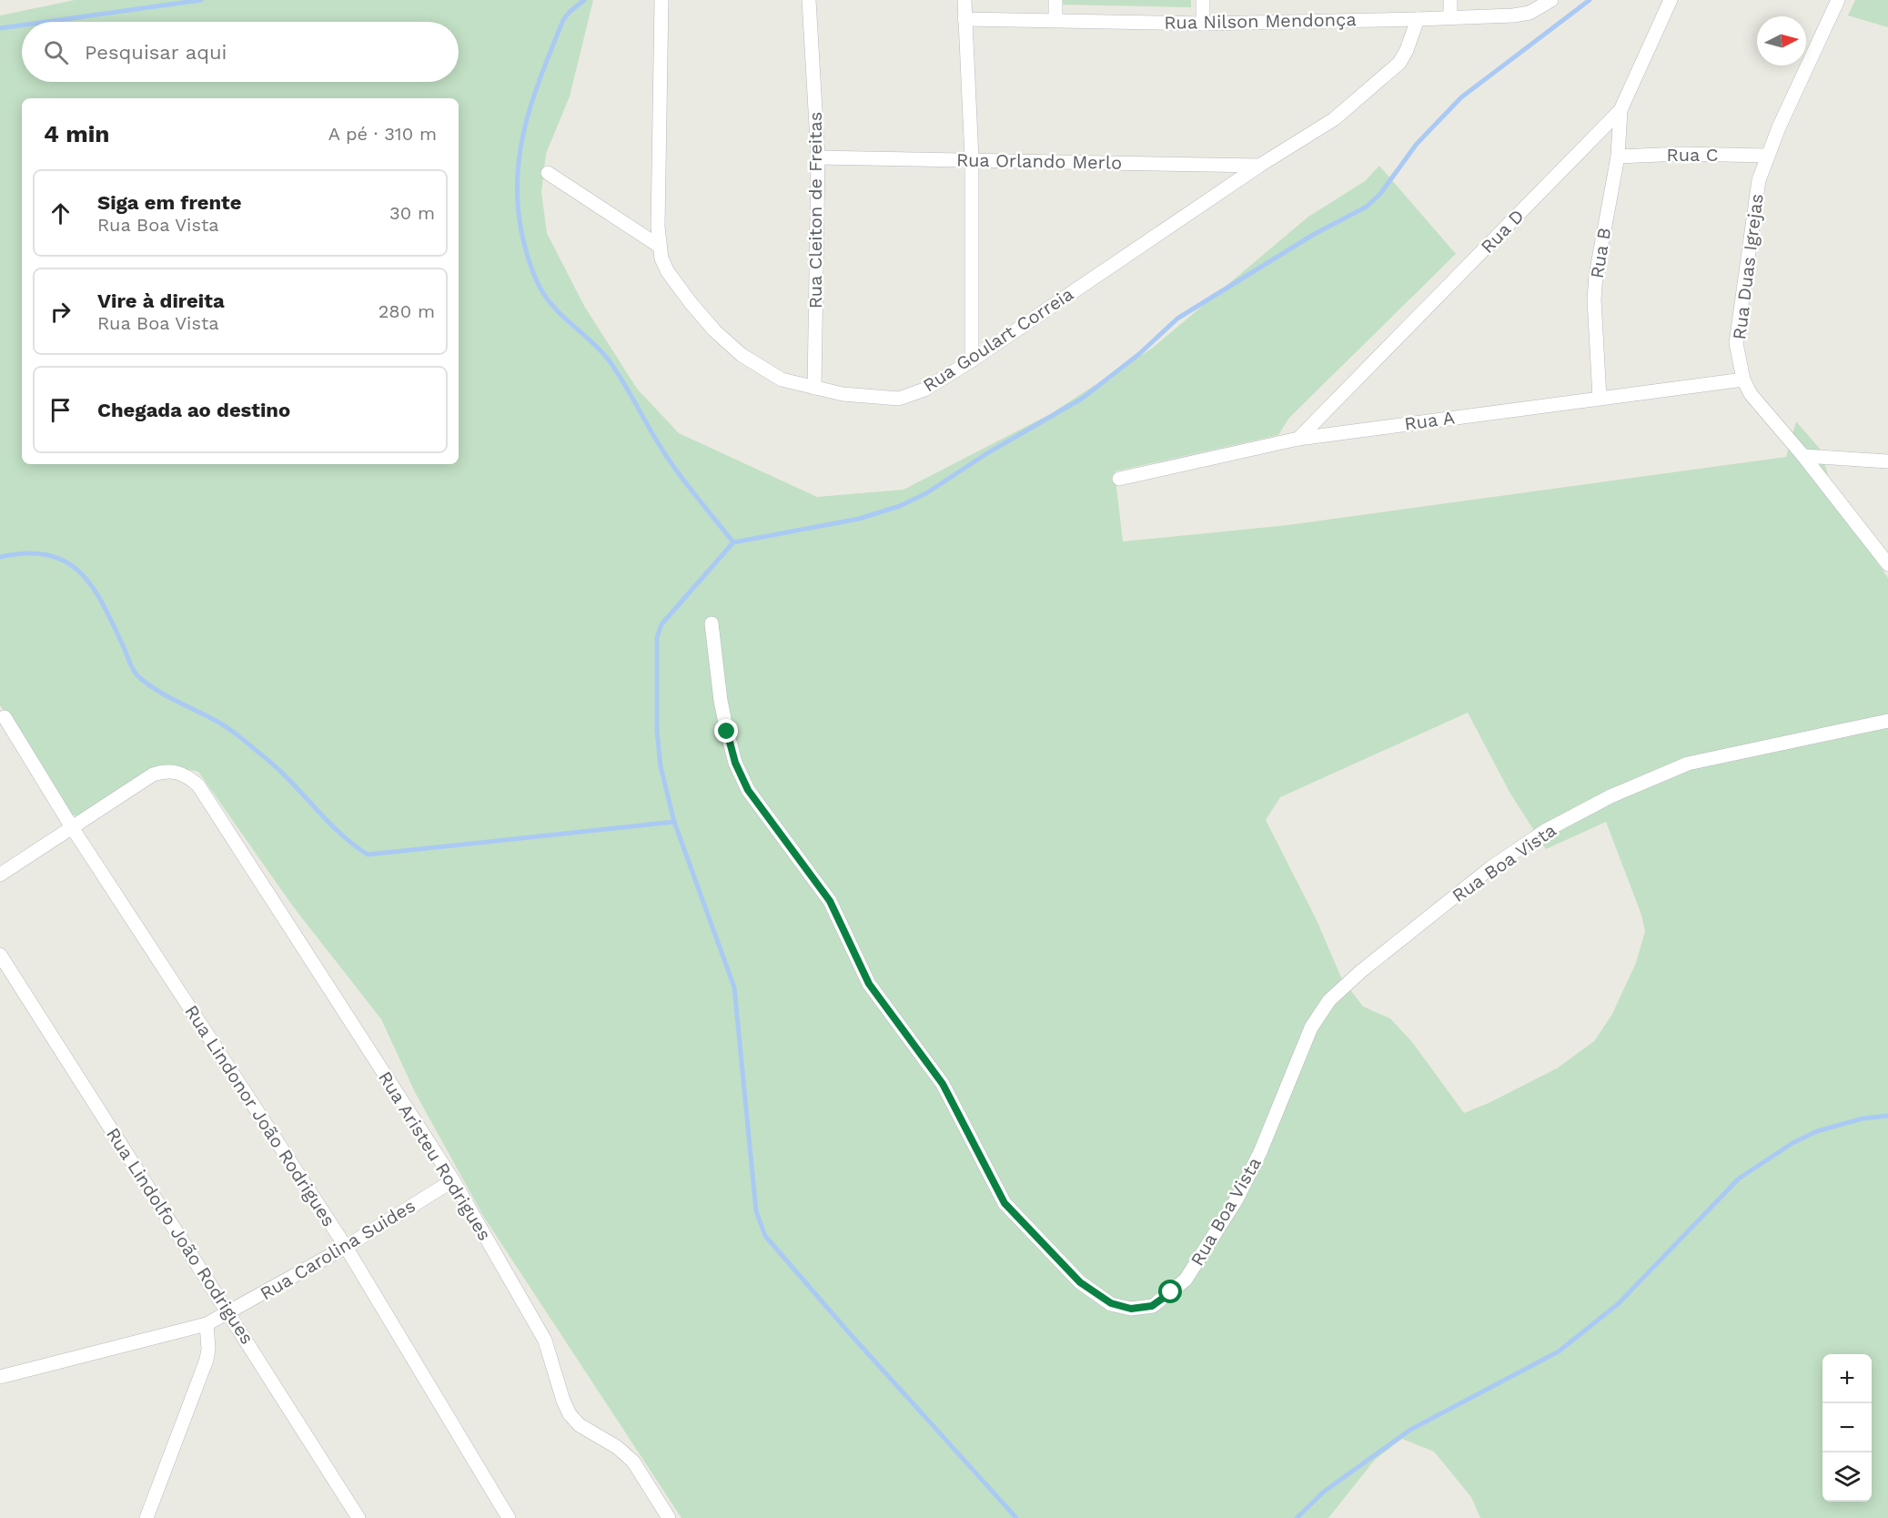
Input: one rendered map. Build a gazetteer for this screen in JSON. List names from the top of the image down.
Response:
{
  "streets": {
    "street": [
      "Rua Nilson Mendonça",
      "Rua C",
      "Rua Orlando Merlo",
      "Rua Cleiton de Freitas",
      "Rua D",
      "Rua B",
      "Rua Duas Igrejas",
      "Rua Goulart Correia",
      "Rua A",
      "Rua Boa Vista",
      "Rua Lindonor João Rodrigues",
      "Rua Aristeu Rodrigues",
      "Rua Lindolfo João Rodrigues",
      "Rua Carolina Suides"
    ]
  },
  "crossings": [
    ["Rua Nilson Mendonça", "Rua Goulart Correia"],
    ["Rua C", "Rua B"],
    ["Rua C", "Rua Duas Igrejas"],
    ["Rua Orlando Merlo", "Rua Cleiton de Freitas"],
    ["Rua Orlando Merlo", "Rua Goulart Correia"],
    ["Rua Cleiton de Freitas", "Rua Goulart Correia"],
    ["Rua D", "Rua B"],
    ["Rua D", "Rua A"],
    ["Rua B", "Rua A"],
    ["Rua Duas Igrejas", "Rua A"],
    ["Rua Lindonor João Rodrigues", "Rua Aristeu Rodrigues"],
    ["Rua Lindonor João Rodrigues", "Rua Carolina Suides"],
    ["Rua Aristeu Rodrigues", "Rua Carolina Suides"],
    ["Rua Lindolfo João Rodrigues", "Rua Carolina Suides"]
  ],
  "north": "right",
  "page": {
    "search": "Pesquisar aqui",
    "heading": ["4 min", "A pé · 310 m"],
    "list": [
      ["Siga em frente", "Rua Boa Vista", "30 m"],
      ["Vire à direita", "Rua Boa Vista", "280 m"],
      "Chegada ao destino"
    ],
    "map_buttons": ["+", "−"]
  }
}
